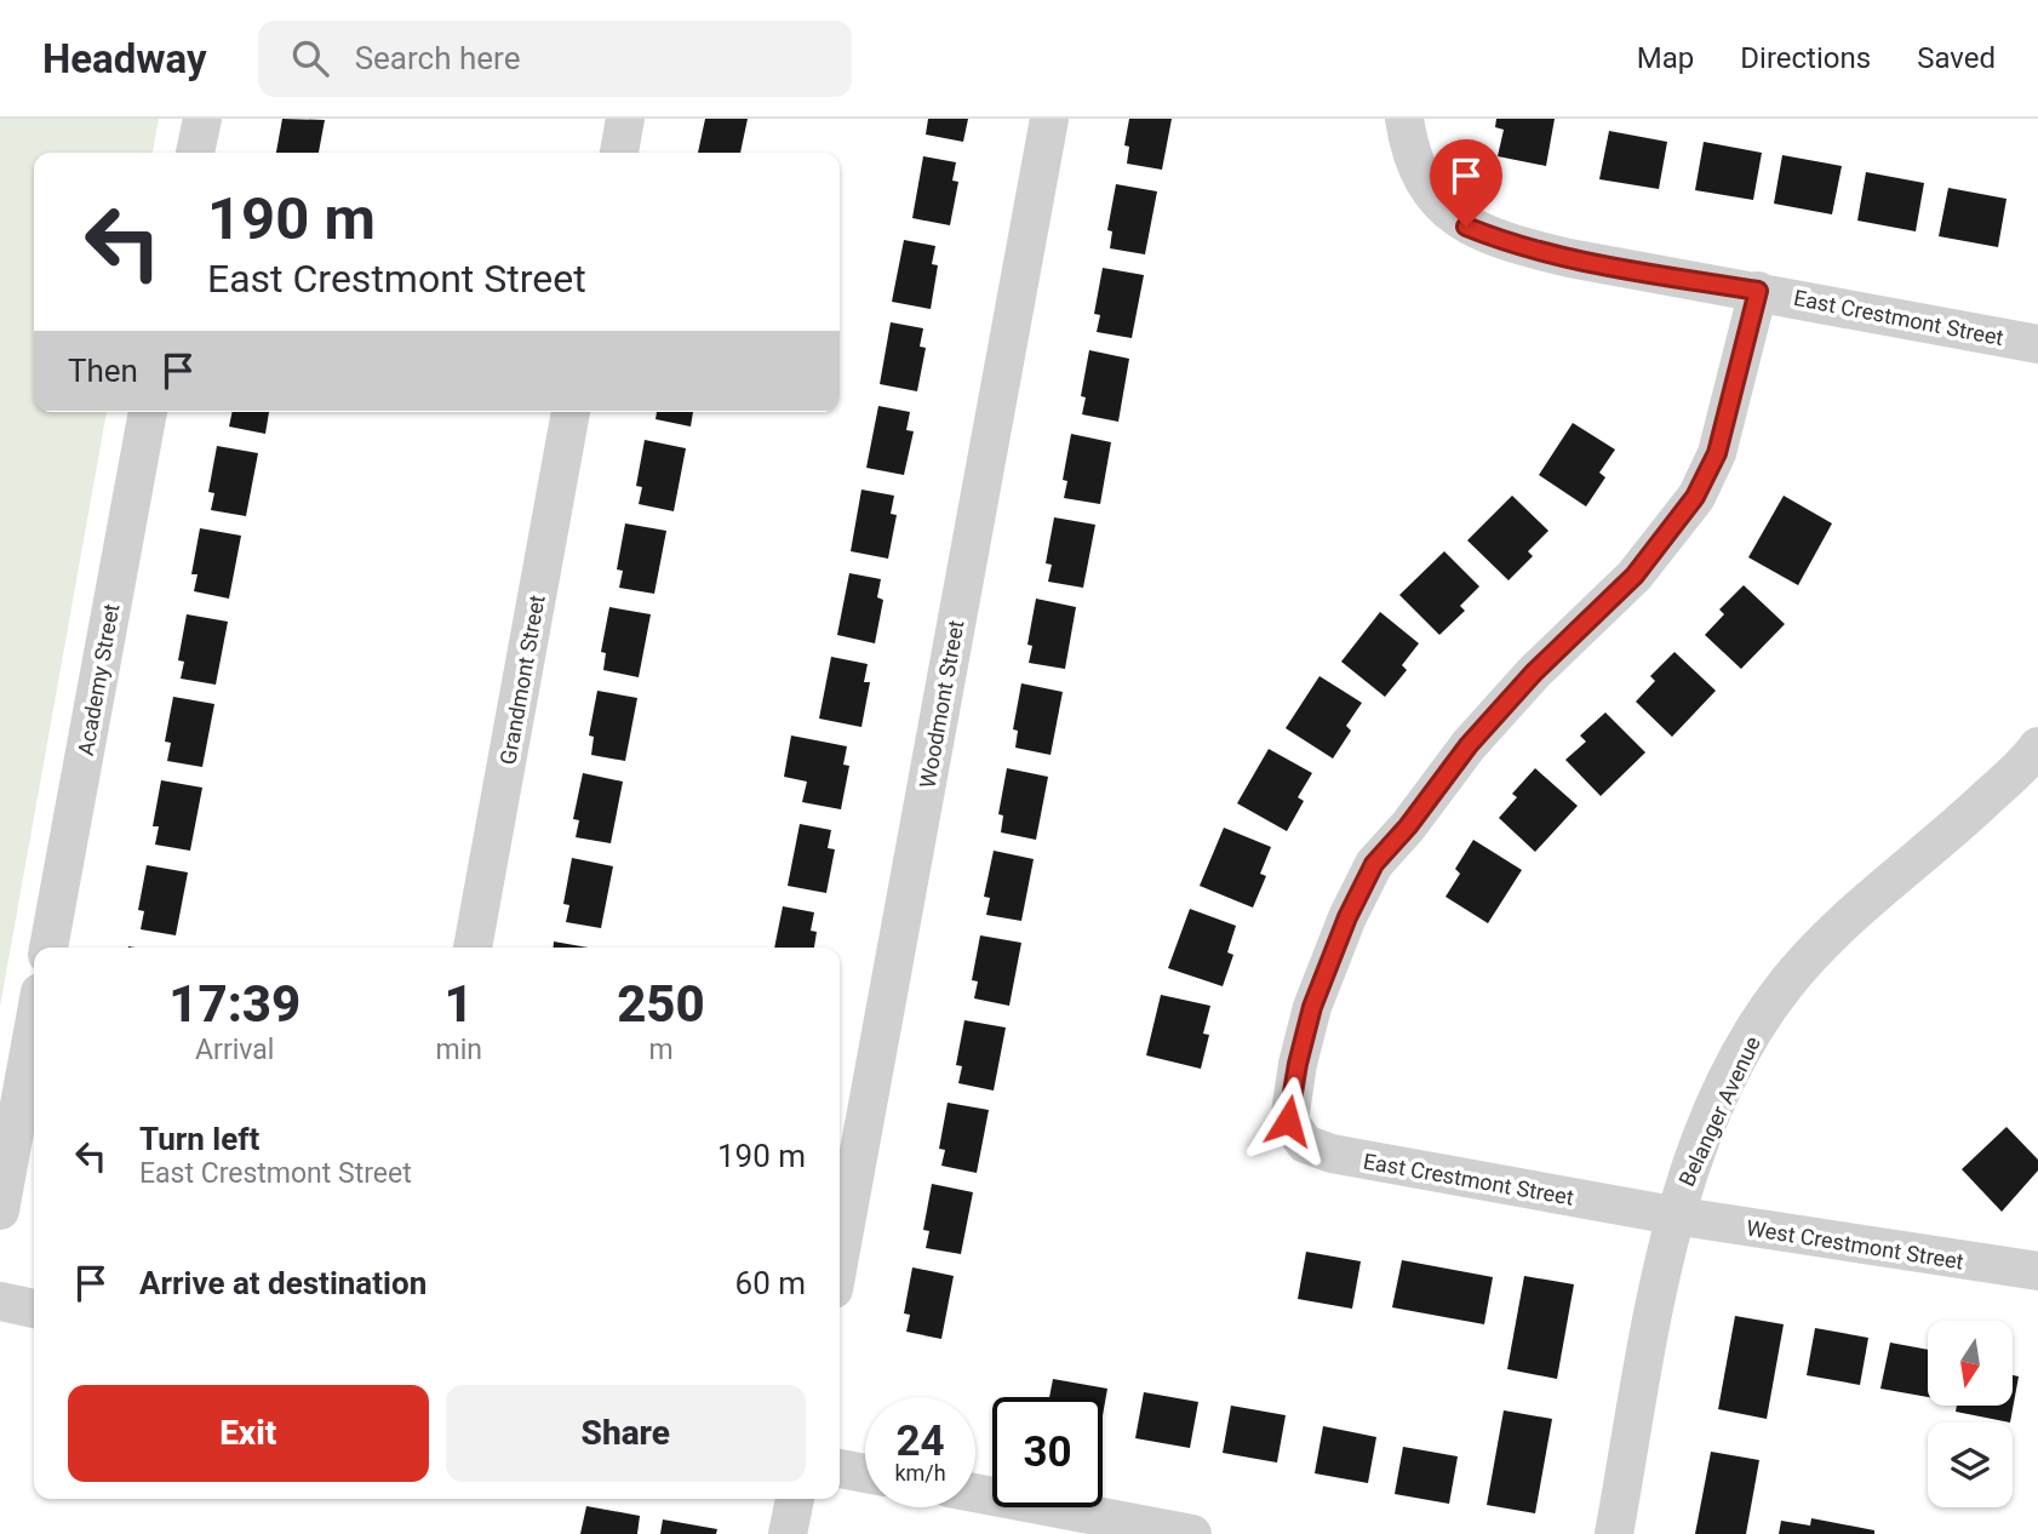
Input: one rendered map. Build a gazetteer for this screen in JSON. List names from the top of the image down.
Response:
{
  "streets": {
    "street": [
      "East Crestmont Street",
      "Academy Street",
      "Grandmont Street",
      "Woodmont Street",
      "Belanger Avenue",
      "West Crestmont Street"
    ]
  },
  "crossings": [
    ["East Crestmont Street", "Belanger Avenue"],
    ["East Crestmont Street", "West Crestmont Street"],
    ["Belanger Avenue", "West Crestmont Street"]
  ],
  "north": "bottom",
  "page": {
    "header": "Headway",
    "search": "Search here",
    "nav": ["Map", "Directions", "Saved"],
    "turn": ["190 m", "East Crestmont Street"],
    "then": "Then",
    "eta": [
      "17:39",
      "Arrival",
      "1",
      "min",
      "250",
      "m"
    ],
    "list": [
      {
        "name": "Turn left",
        "note": "East Crestmont Street",
        "value": "190 m"
      },
      {
        "name": "Arrive at destination",
        "value": "60 m"
      }
    ],
    "buttons": ["Exit", "Share"],
    "speed": "24 km/h",
    "limit": "30"
  }
}
